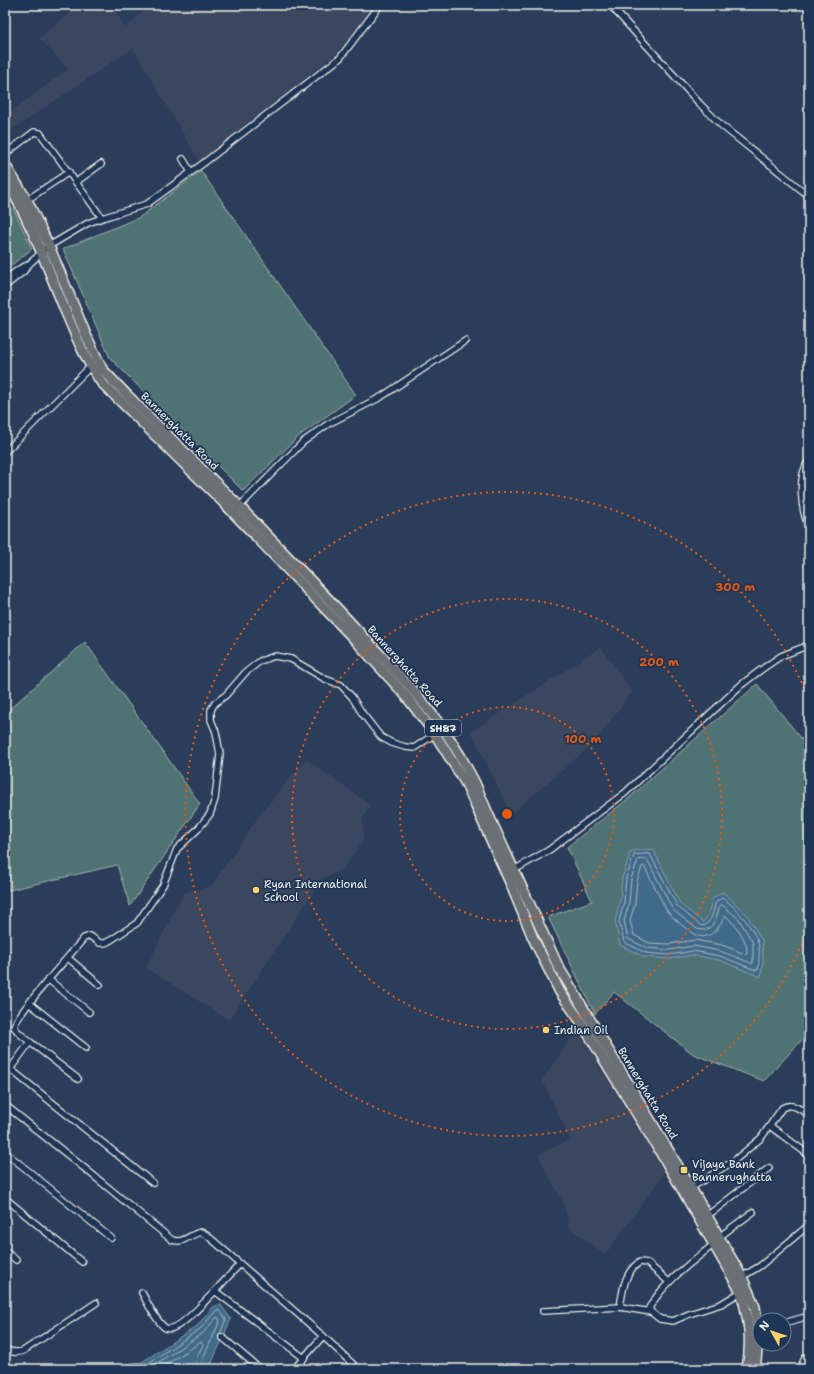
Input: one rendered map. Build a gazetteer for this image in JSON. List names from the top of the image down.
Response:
{
  "streets": {
    "main road": ["Bannerghatta Road", "SH87"]
  },
  "places": {
    "other": ["Ryan International School", "Indian Oil"],
    "transit": ["Vijaya Bank Bannerughatta"]
  },
  "north": "top left",
  "rings": ["300 m", "200 m", "100 m"]
}
